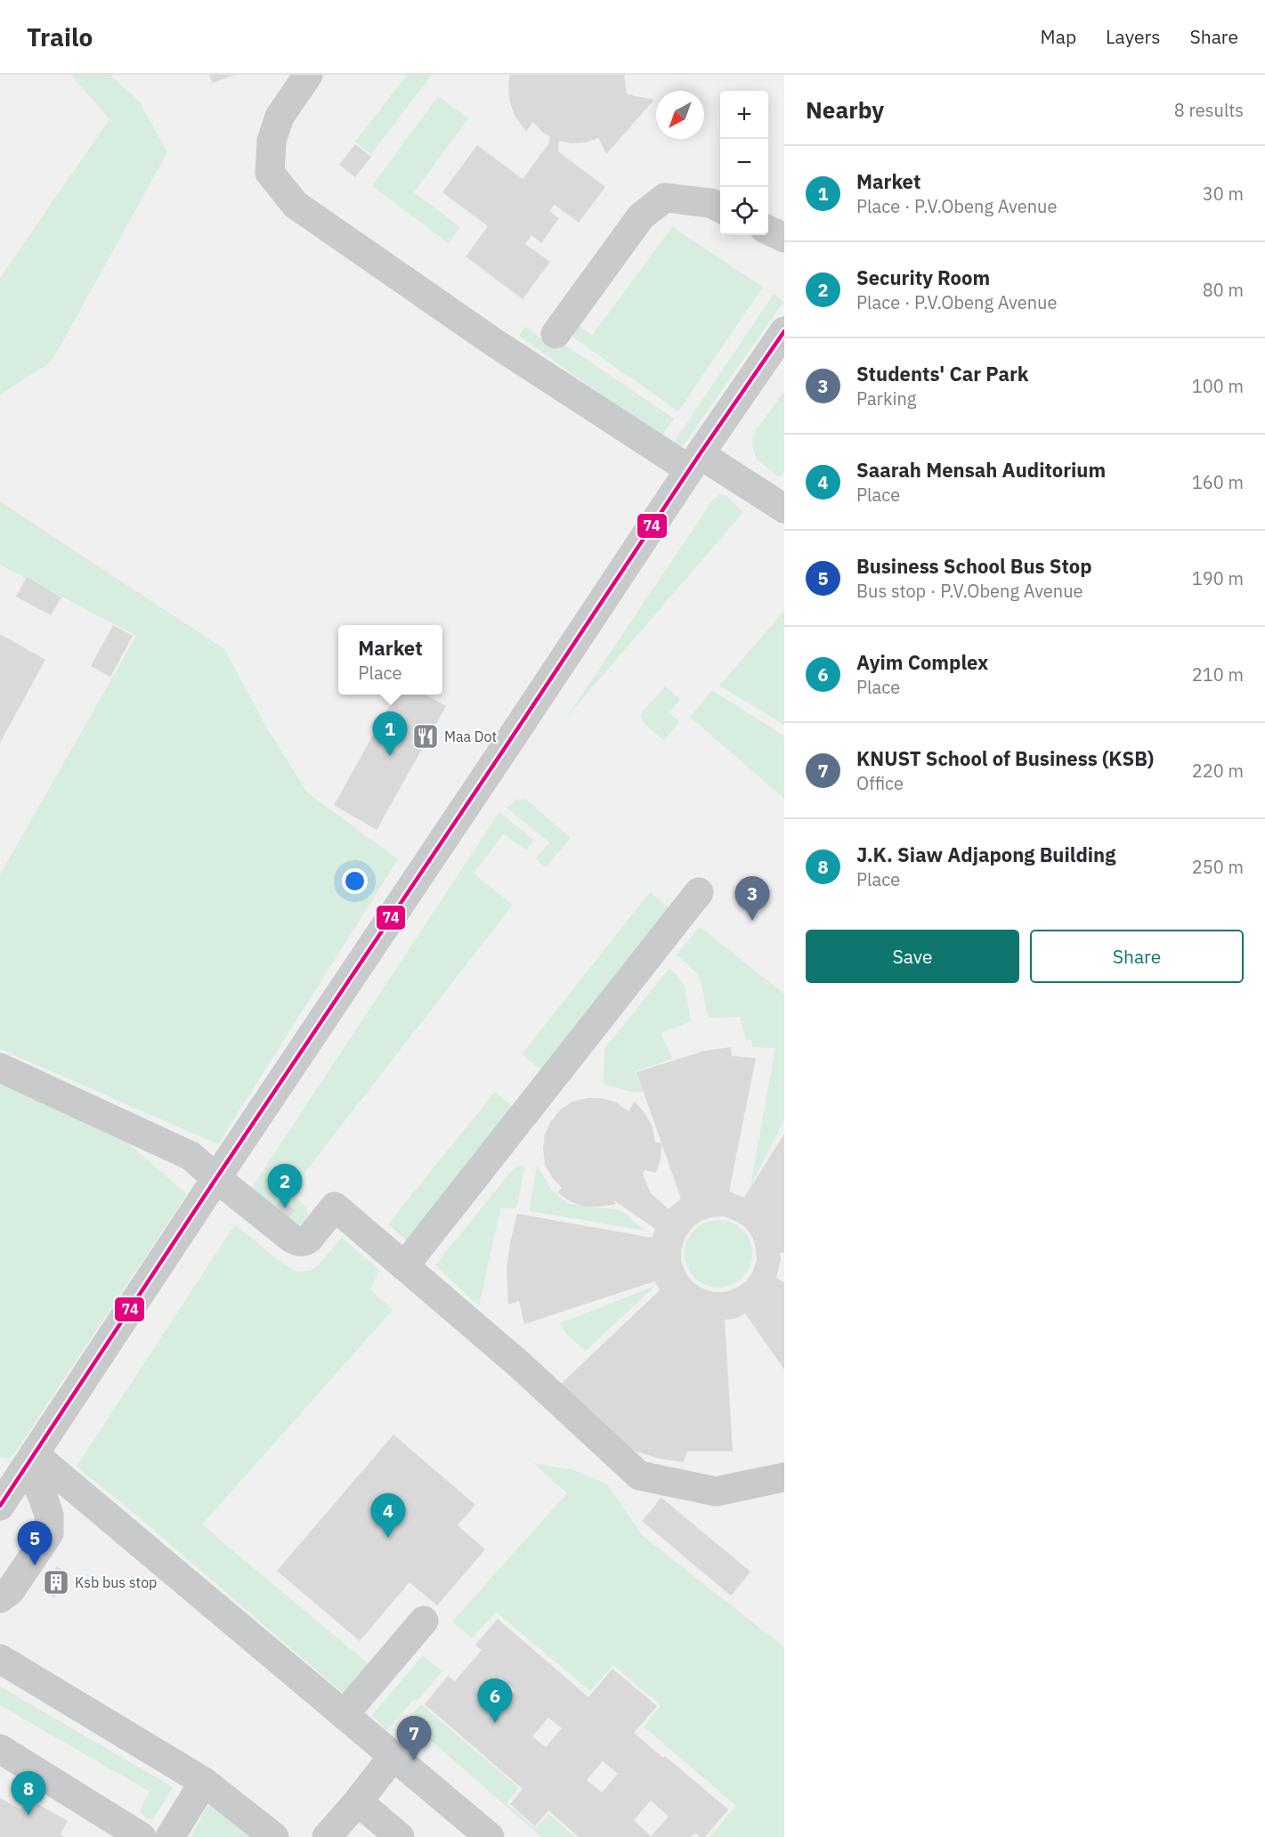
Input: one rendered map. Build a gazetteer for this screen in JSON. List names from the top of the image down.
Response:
{
  "places": {
    "restaurant": ["Maa Dot"],
    "building": ["Ksb bus stop"]
  },
  "lines": ["transit line 74"],
  "north": "bottom left",
  "page": {
    "header": "Trailo",
    "nav": ["Map", "Layers", "Share"],
    "heading": ["Nearby", "8 results"],
    "map_buttons": ["+", "−"],
    "list": [
      {
        "mark": "1",
        "name": "Market",
        "note": "Place · P.V.Obeng Avenue",
        "value": "30 m"
      },
      {
        "mark": "2",
        "name": "Security Room",
        "note": "Place · P.V.Obeng Avenue",
        "value": "80 m"
      },
      {
        "mark": "3",
        "name": "Students' Car Park",
        "note": "Parking",
        "value": "100 m"
      },
      {
        "mark": "4",
        "name": "Saarah Mensah Auditorium",
        "note": "Place",
        "value": "160 m"
      },
      {
        "mark": "5",
        "name": "Business School Bus Stop",
        "note": "Bus stop · P.V.Obeng Avenue",
        "value": "190 m"
      },
      {
        "mark": "6",
        "name": "Ayim Complex",
        "note": "Place",
        "value": "210 m"
      },
      {
        "mark": "7",
        "name": "KNUST School of Business (KSB)",
        "note": "Office",
        "value": "220 m"
      },
      {
        "mark": "8",
        "name": "J.K. Siaw Adjapong Building",
        "note": "Place",
        "value": "250 m"
      }
    ],
    "popup": ["Market", "Place"],
    "pins": [
      "1",
      "3",
      "2",
      "4",
      "5",
      "6",
      "7",
      "8"
    ],
    "buttons": ["Save", "Share"]
  }
}
